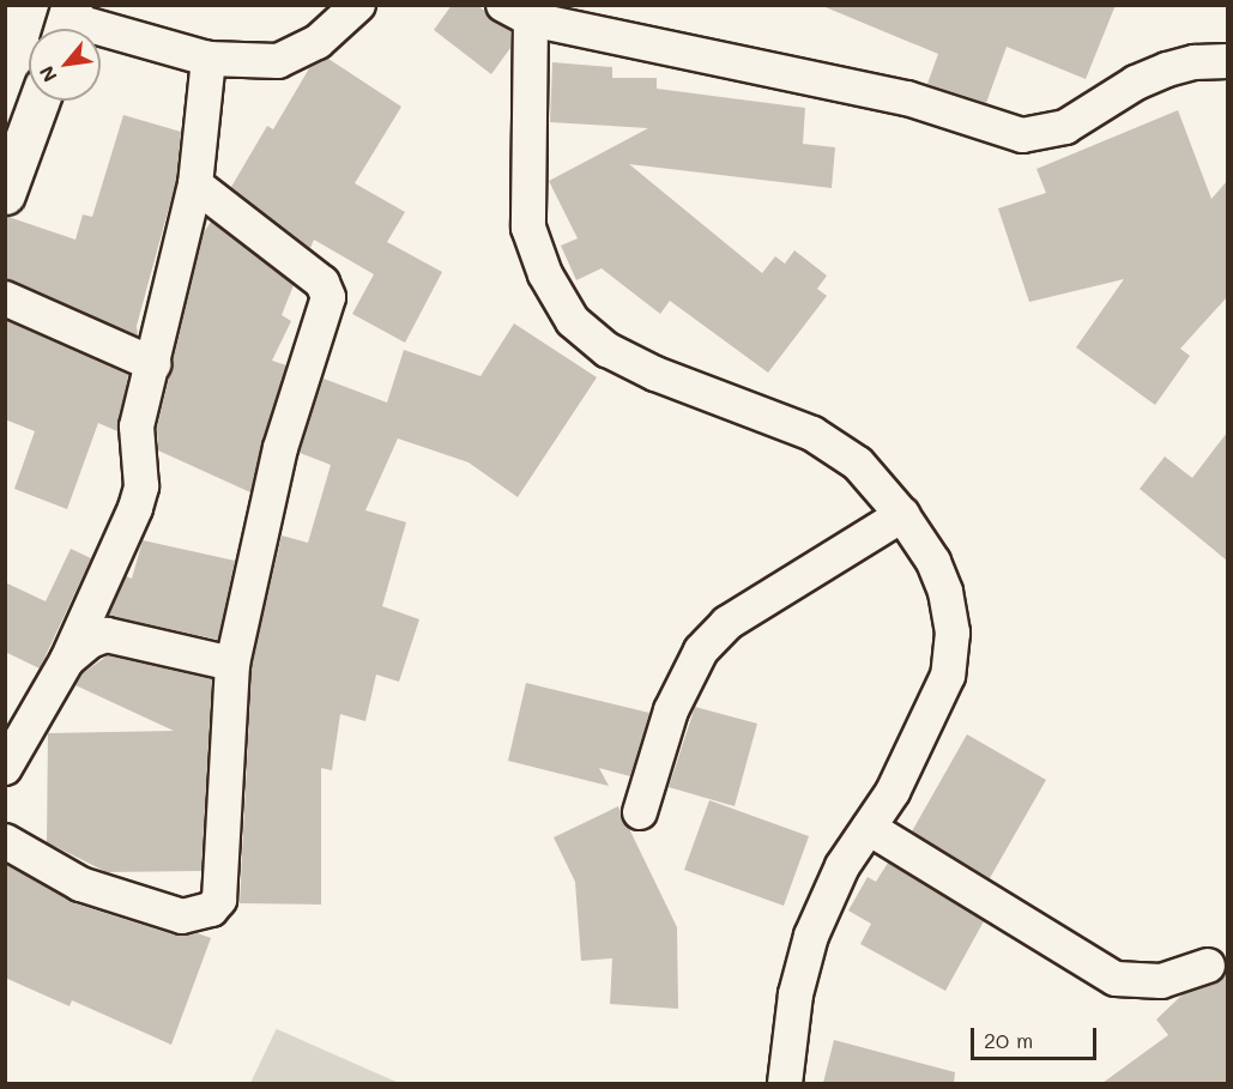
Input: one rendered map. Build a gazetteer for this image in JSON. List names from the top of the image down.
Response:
{
  "scale_bar": "20 m",
  "north": "bottom left"
}
